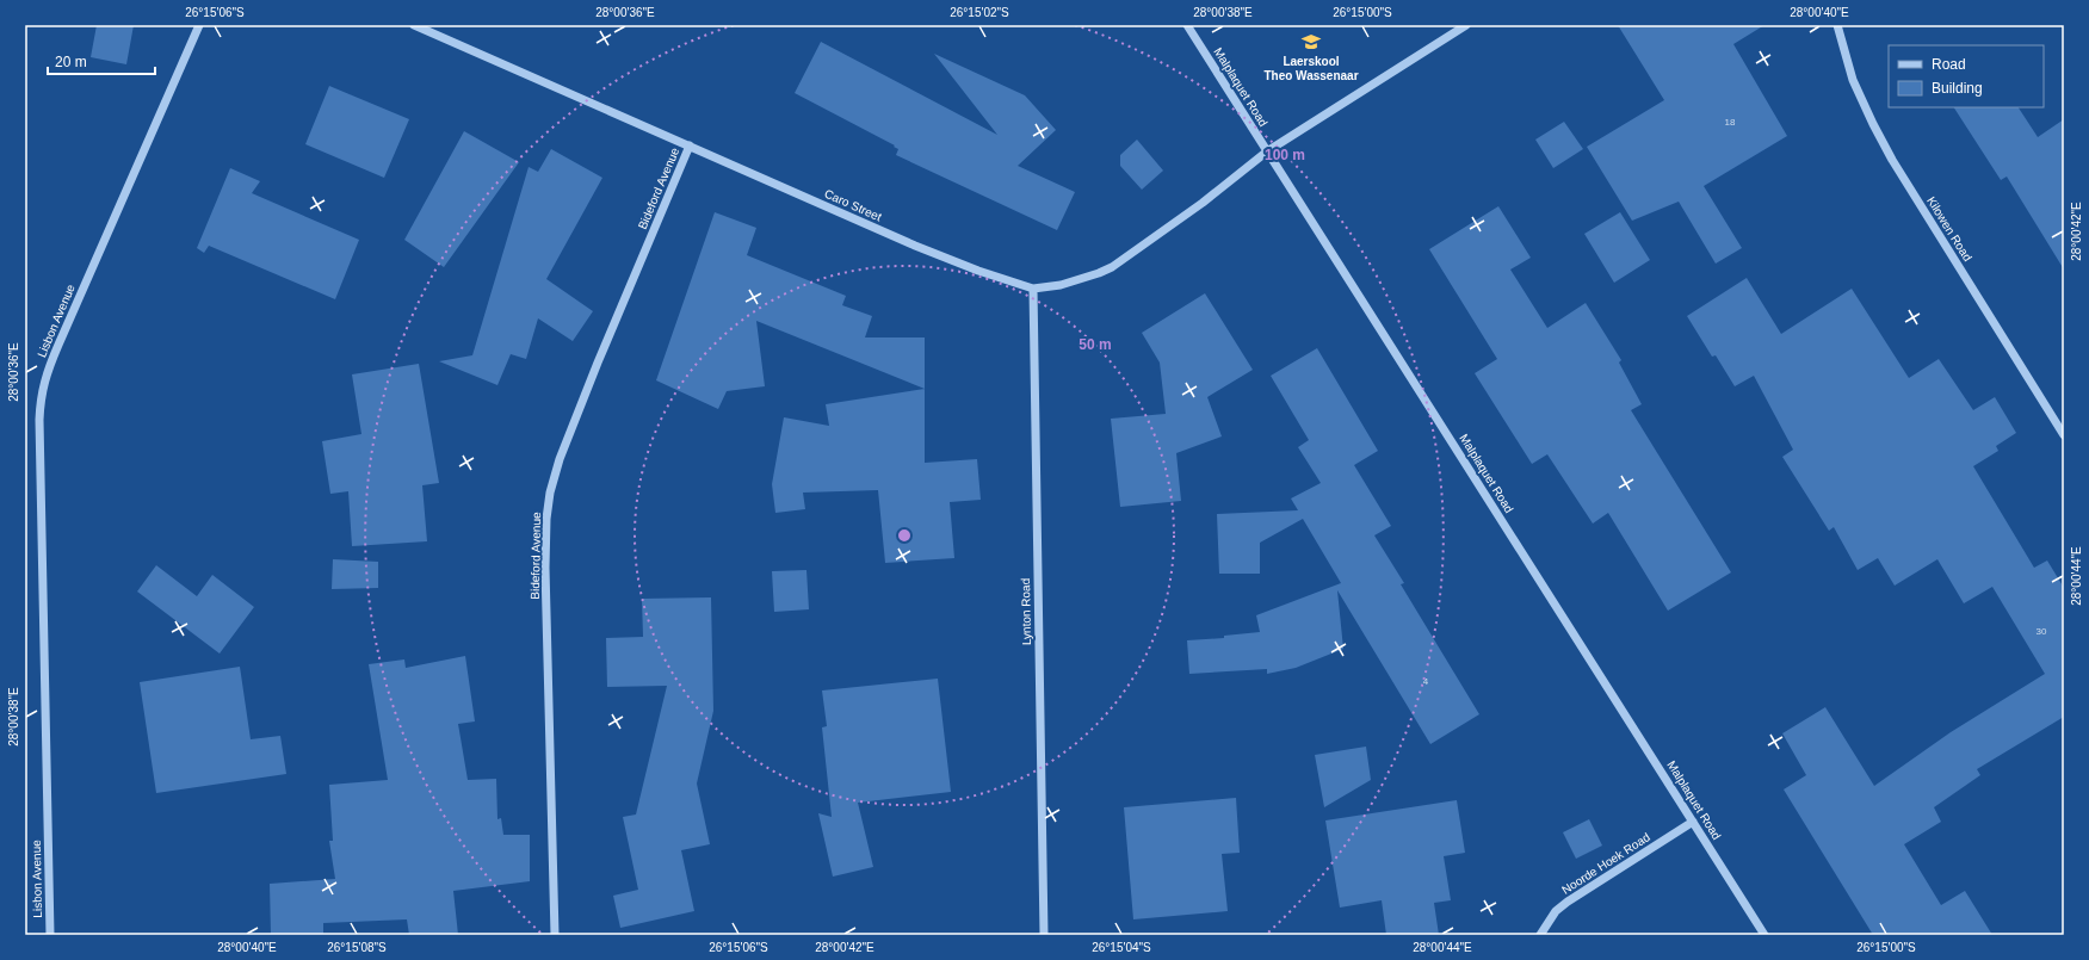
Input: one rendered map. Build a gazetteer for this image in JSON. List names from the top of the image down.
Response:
{
  "streets": {
    "street": [
      "Malplaquet Road",
      "Bideford Avenue",
      "Caro Street",
      "Kilowen Road",
      "Lisbon Avenue",
      "Lynton Road",
      "Noorde Hoek Road"
    ]
  },
  "crossings": [
    ["Malplaquet Road", "Caro Street"],
    ["Malplaquet Road", "Noorde Hoek Road"],
    ["Bideford Avenue", "Caro Street"],
    ["Caro Street", "Lynton Road"]
  ],
  "places": {
    "school or university": ["Laerskool Theo Wassenaar"]
  },
  "house_numbers": ["18", "30", "4"],
  "legend": ["Road", "Building"],
  "scale_bar": "20 m",
  "coordinates": [
    "26°15'06\"S",
    "28°00'36\"E",
    "26°15'02\"S",
    "28°00'38\"E",
    "26°15'00\"S",
    "28°00'40\"E",
    "28°00'42\"E",
    "28°00'44\"E",
    "26°15'08\"S",
    "26°15'04\"S"
  ],
  "rings": ["100 m", "50 m"]
}
